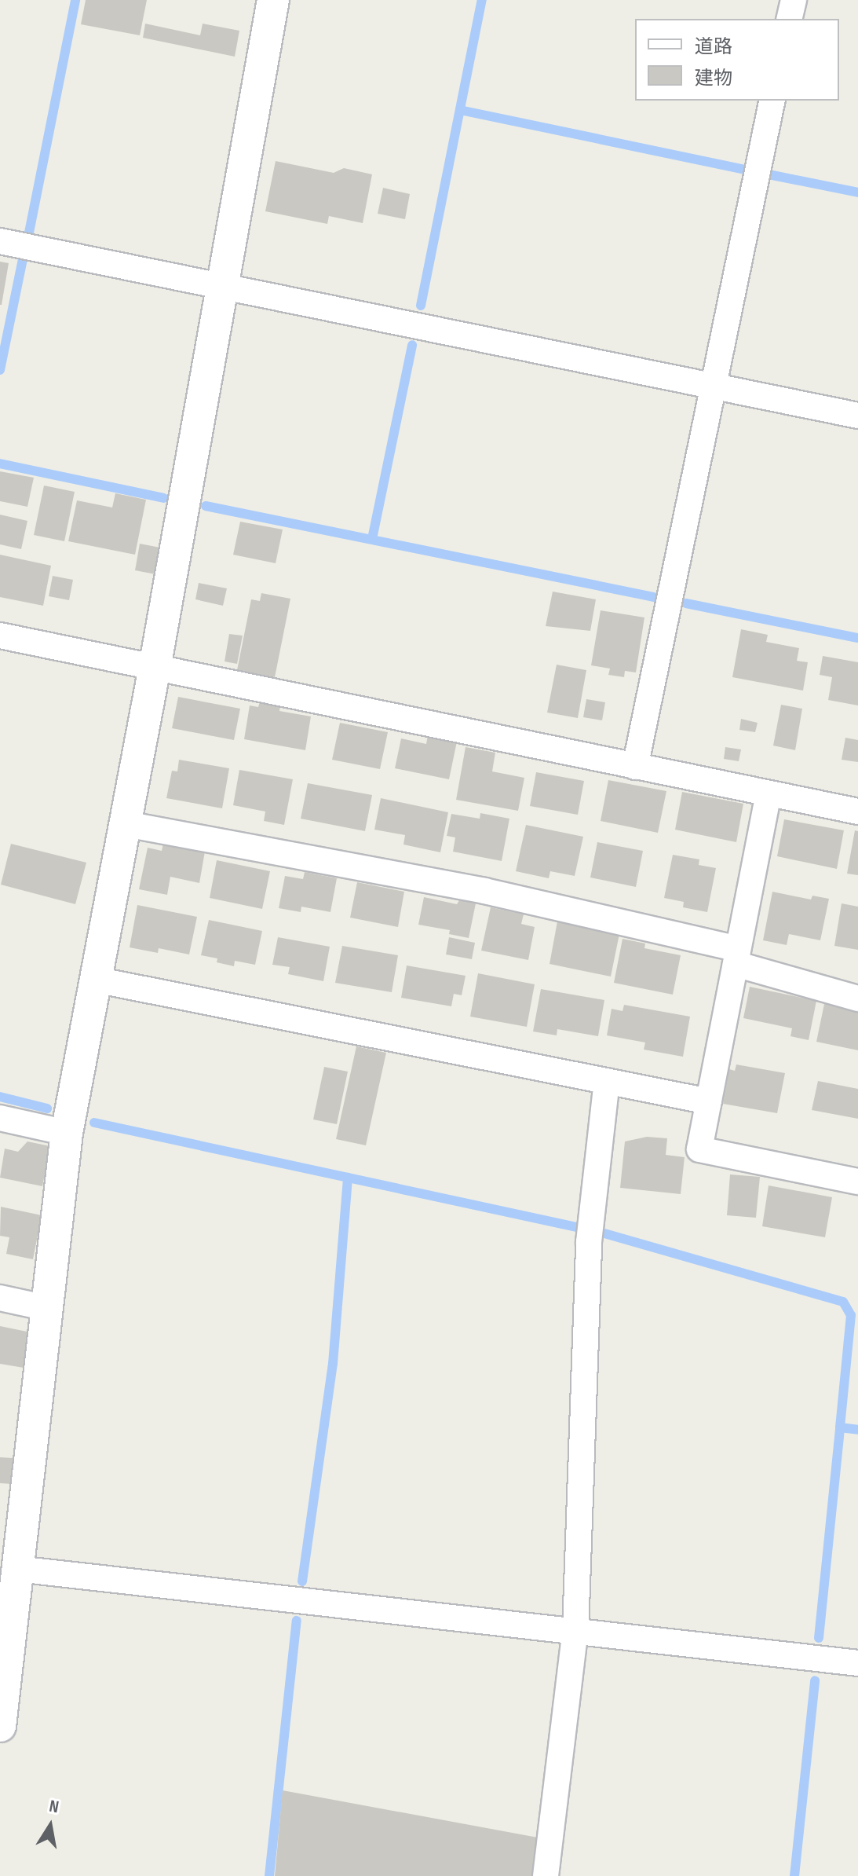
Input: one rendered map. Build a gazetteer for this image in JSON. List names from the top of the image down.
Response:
{
  "legend": ["道路", "建物"],
  "north": "top"
}
